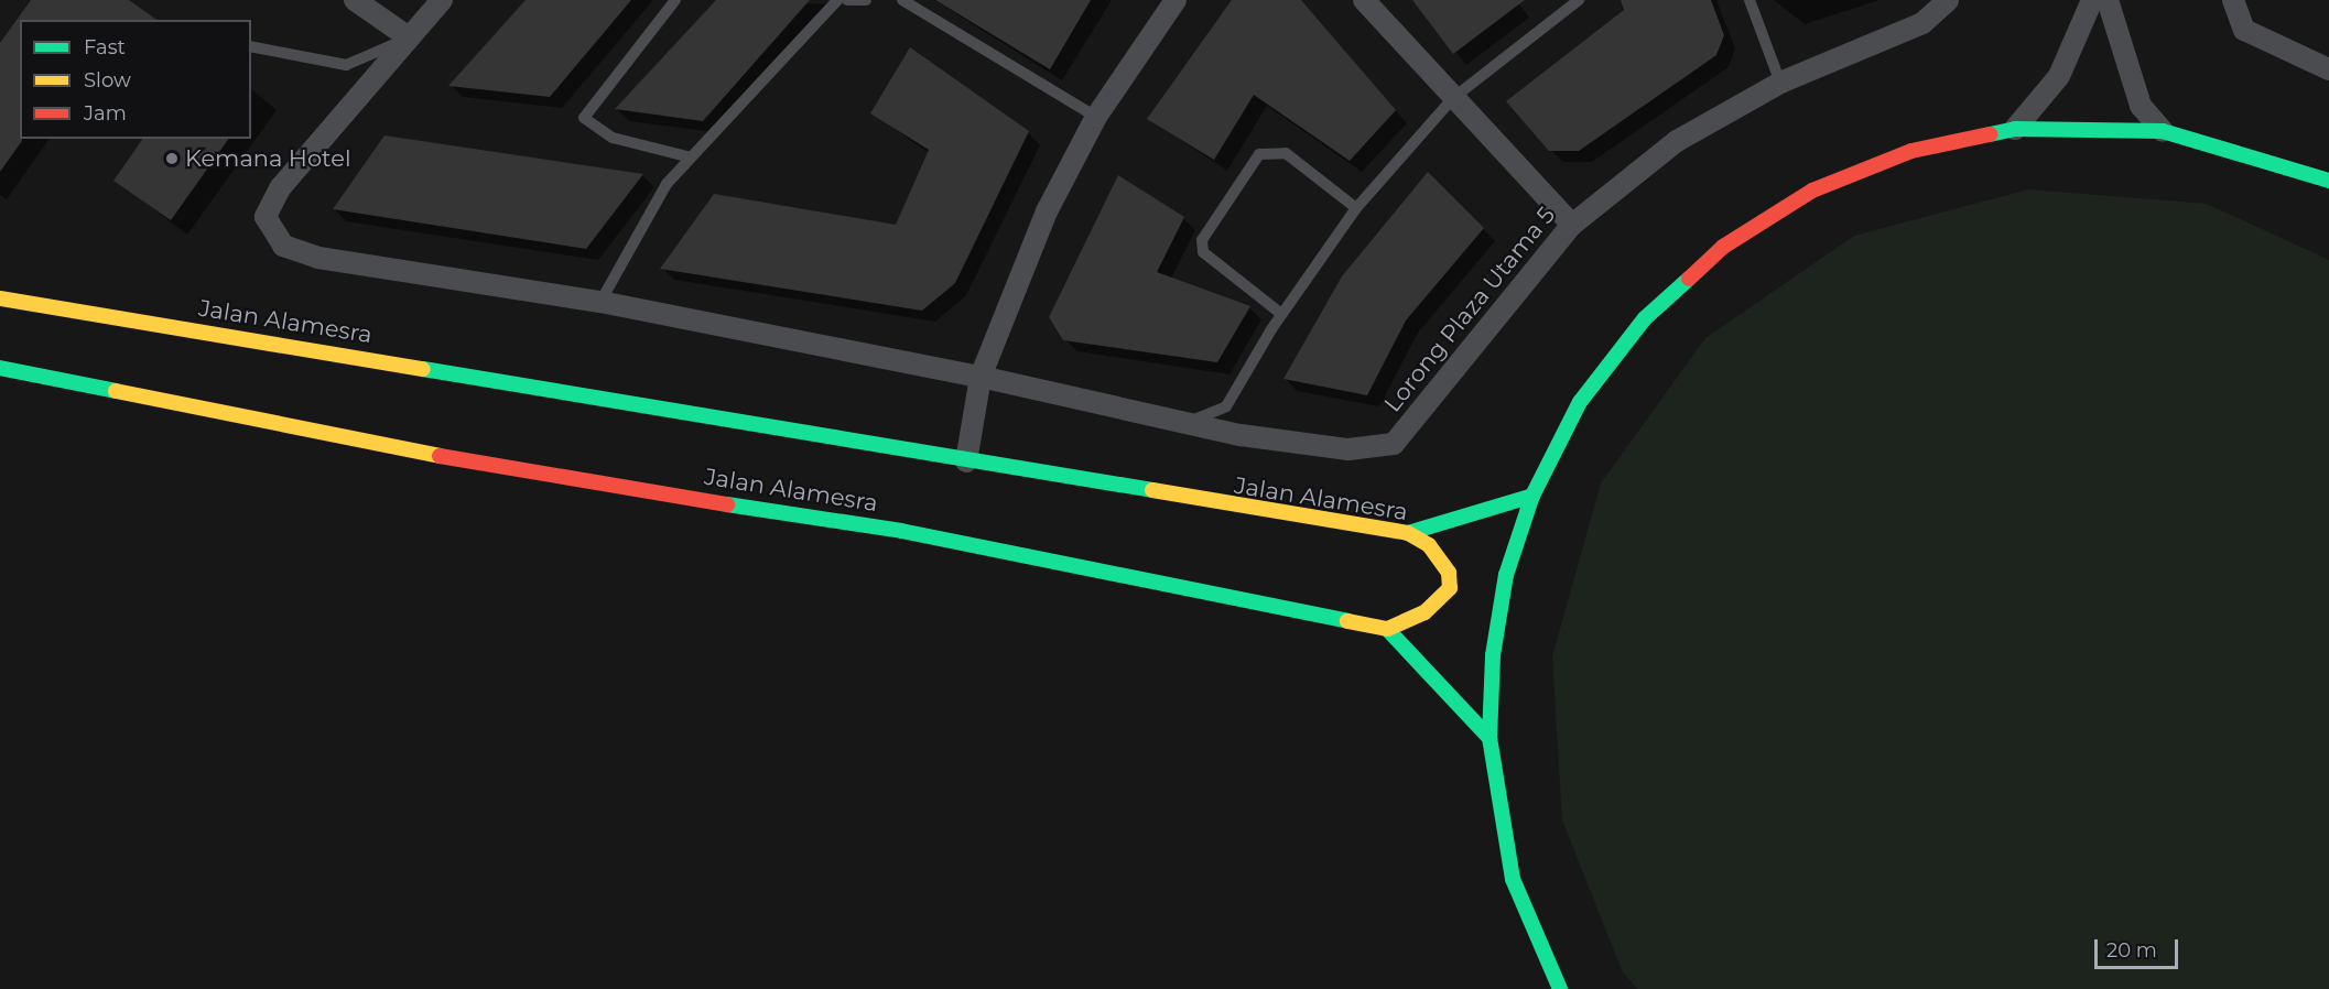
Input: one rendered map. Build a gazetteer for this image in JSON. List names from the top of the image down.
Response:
{
  "streets": {
    "street": ["Lorong Plaza Utama 5", "Jalan Alamesra"]
  },
  "places": ["Kemana Hotel"],
  "legend": ["Fast", "Slow", "Jam"],
  "scale_bar": "20 m"
}
